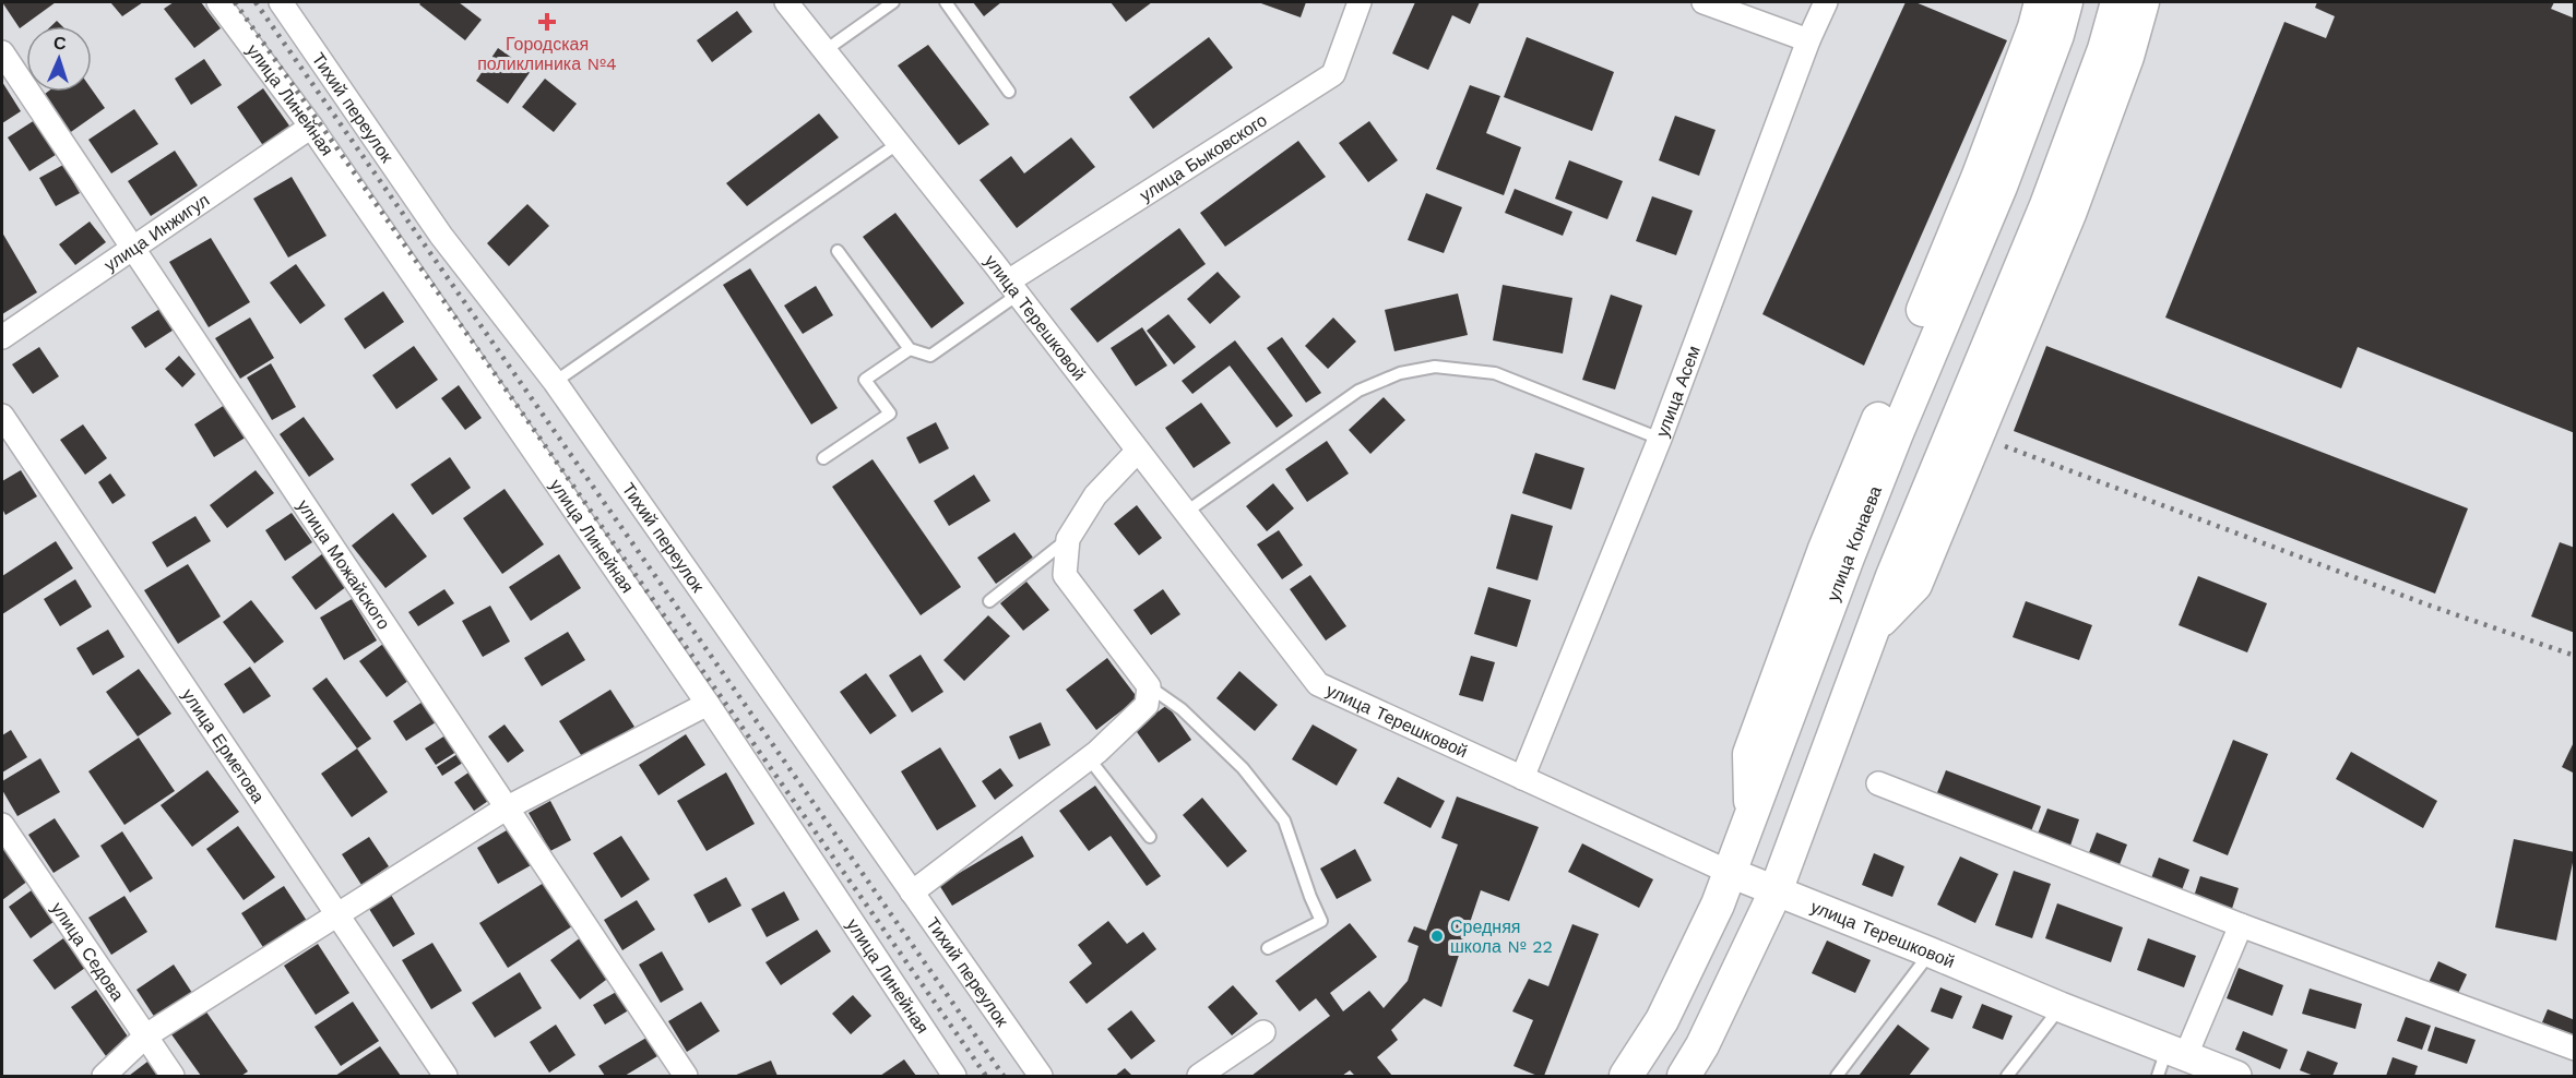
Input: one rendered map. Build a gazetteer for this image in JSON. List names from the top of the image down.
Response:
{
  "streets": {
    "main road": ["улица Конаева"],
    "street": [
      "улица Линейная",
      "Тихий переулок",
      "улица Быковского",
      "улица Инжигул",
      "улица Терешковой",
      "улица Асем",
      "улица Можайского",
      "улица Ерметова",
      "улица Седова"
    ]
  },
  "crossings": [
    ["улица Линейная", "улица Инжигул"],
    ["улица Быковского", "улица Терешковой"],
    ["улица Инжигул", "улица Можайского"],
    ["улица Терешковой", "улица Асем"],
    ["улица Терешковой", "улица Конаева"]
  ],
  "places": {
    "health": ["Городская поликлиника №4"],
    "other": ["Средняя школа № 22"]
  },
  "north": "top"
}
